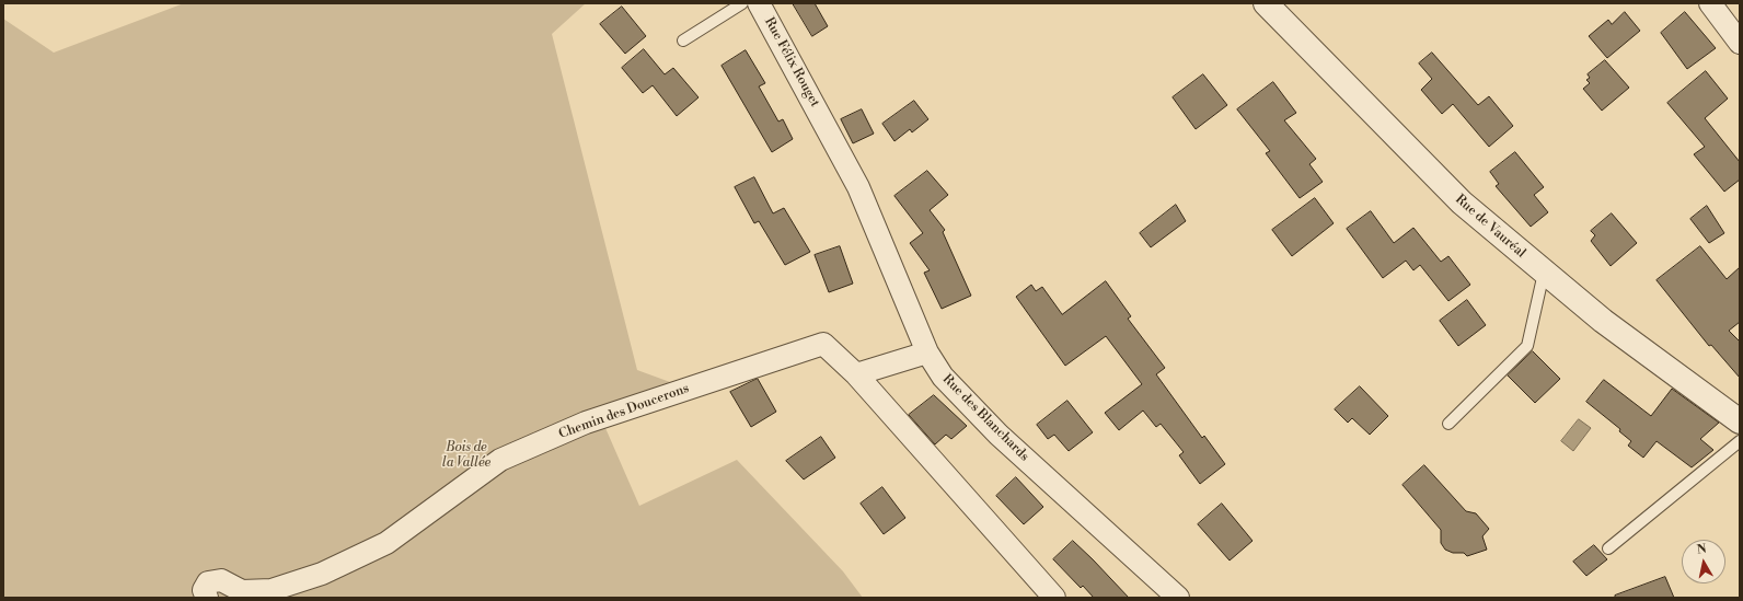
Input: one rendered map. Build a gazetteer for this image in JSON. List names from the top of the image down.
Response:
{
  "streets": {
    "street": [
      "Rue Félix Rouget",
      "Rue de Vauréal",
      "Chemin des Doucerons",
      "Rue des Blanchards"
    ]
  },
  "crossings": [
    ["Rue Félix Rouget", "Rue des Blanchards"]
  ],
  "parks": ["Bois de la Vallée"],
  "north": "top"
}
